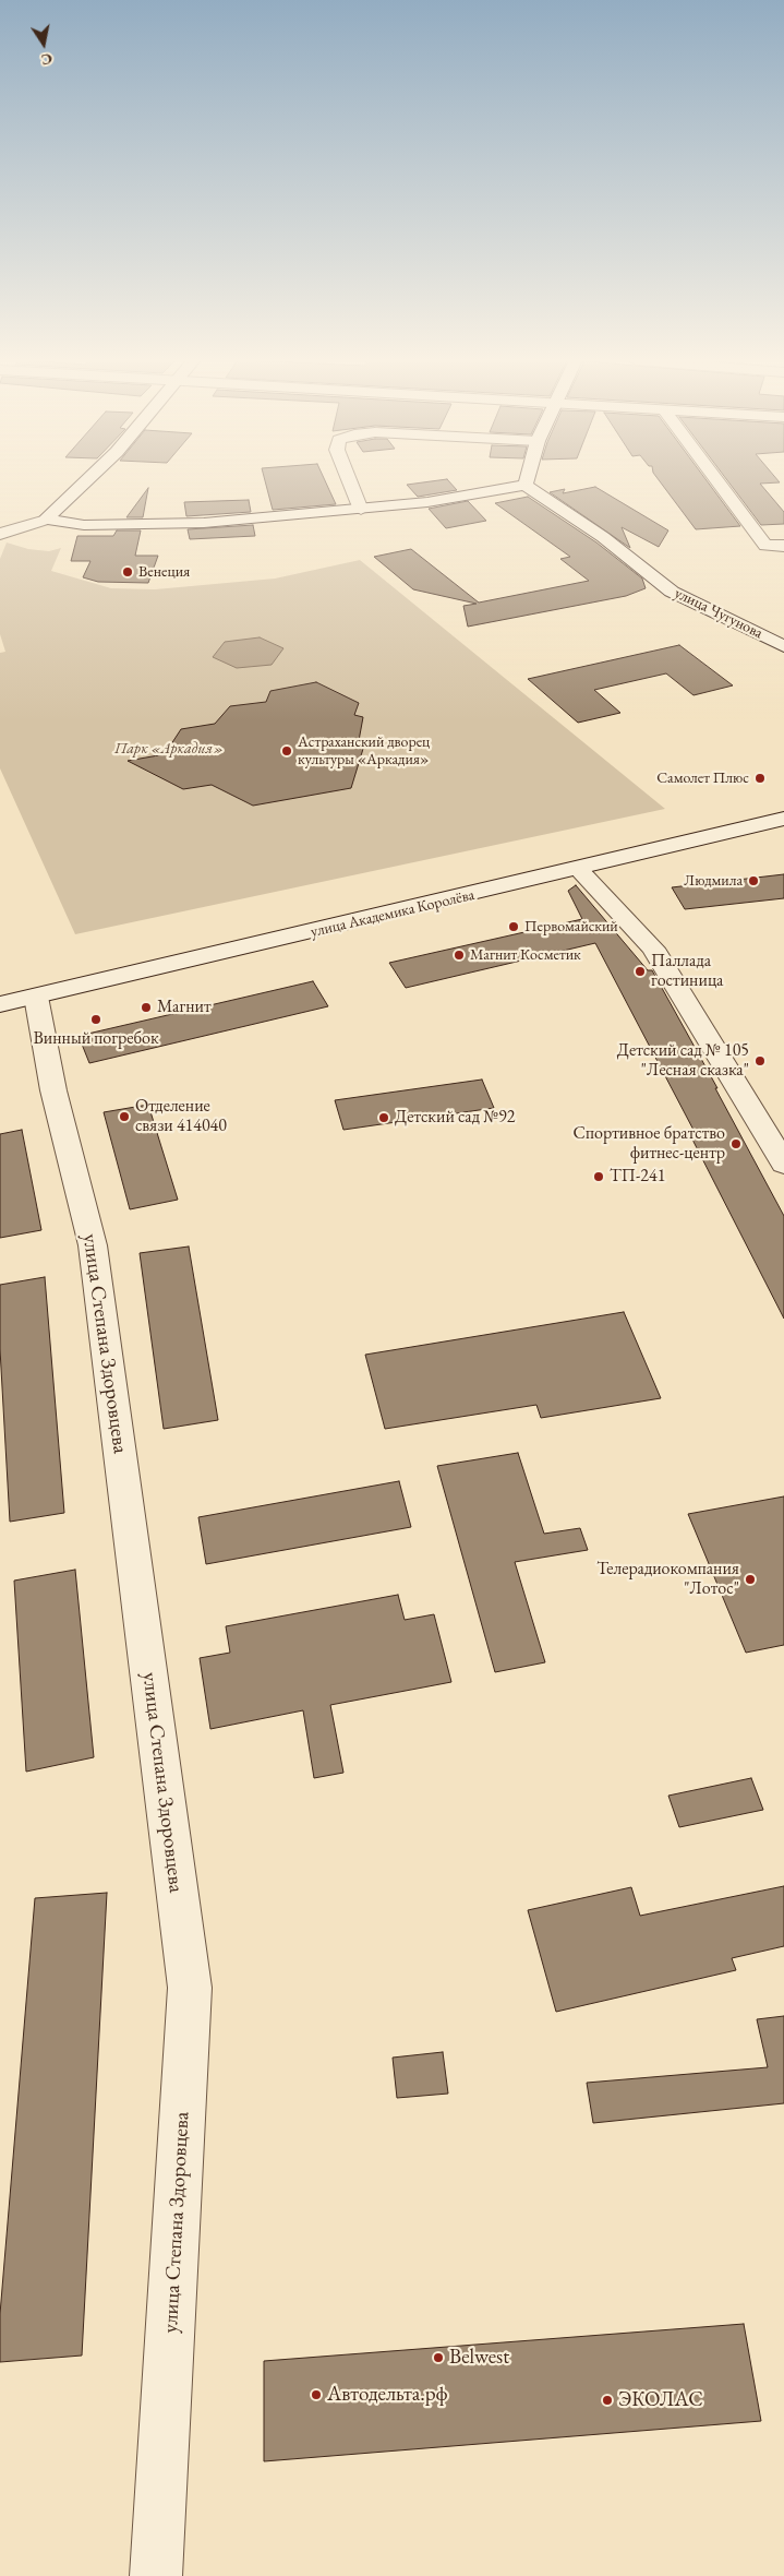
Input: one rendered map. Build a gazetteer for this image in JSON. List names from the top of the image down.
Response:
{
  "streets": {
    "street": ["улица Чугунова", "улица Академика Королёва", "улица Степана Здоровцева"]
  },
  "crossings": [
    ["улица Академика Королёва", "улица Степана Здоровцева"]
  ],
  "parks": ["Парк «Аркадия»"],
  "places": [
    "Венеция",
    "Астраханский дворец культуры «Аркадия»",
    "Самолет Плюс",
    "Людмила",
    "Первомайский",
    "Магнит Косметик",
    "Паллада гостиница",
    "Магнит",
    "Винный погребок",
    "Детский сад № 105 \"Лесная сказка\"",
    "Отделение связи 414040",
    "Детский сад №92",
    "Спортивное братство фитнес-центр",
    "ТП-241",
    "Телерадиокомпания \"Лотос\"",
    "Belwest",
    "Автодельта.рф",
    "ЭКОЛАС"
  ],
  "north": "bottom"
}
